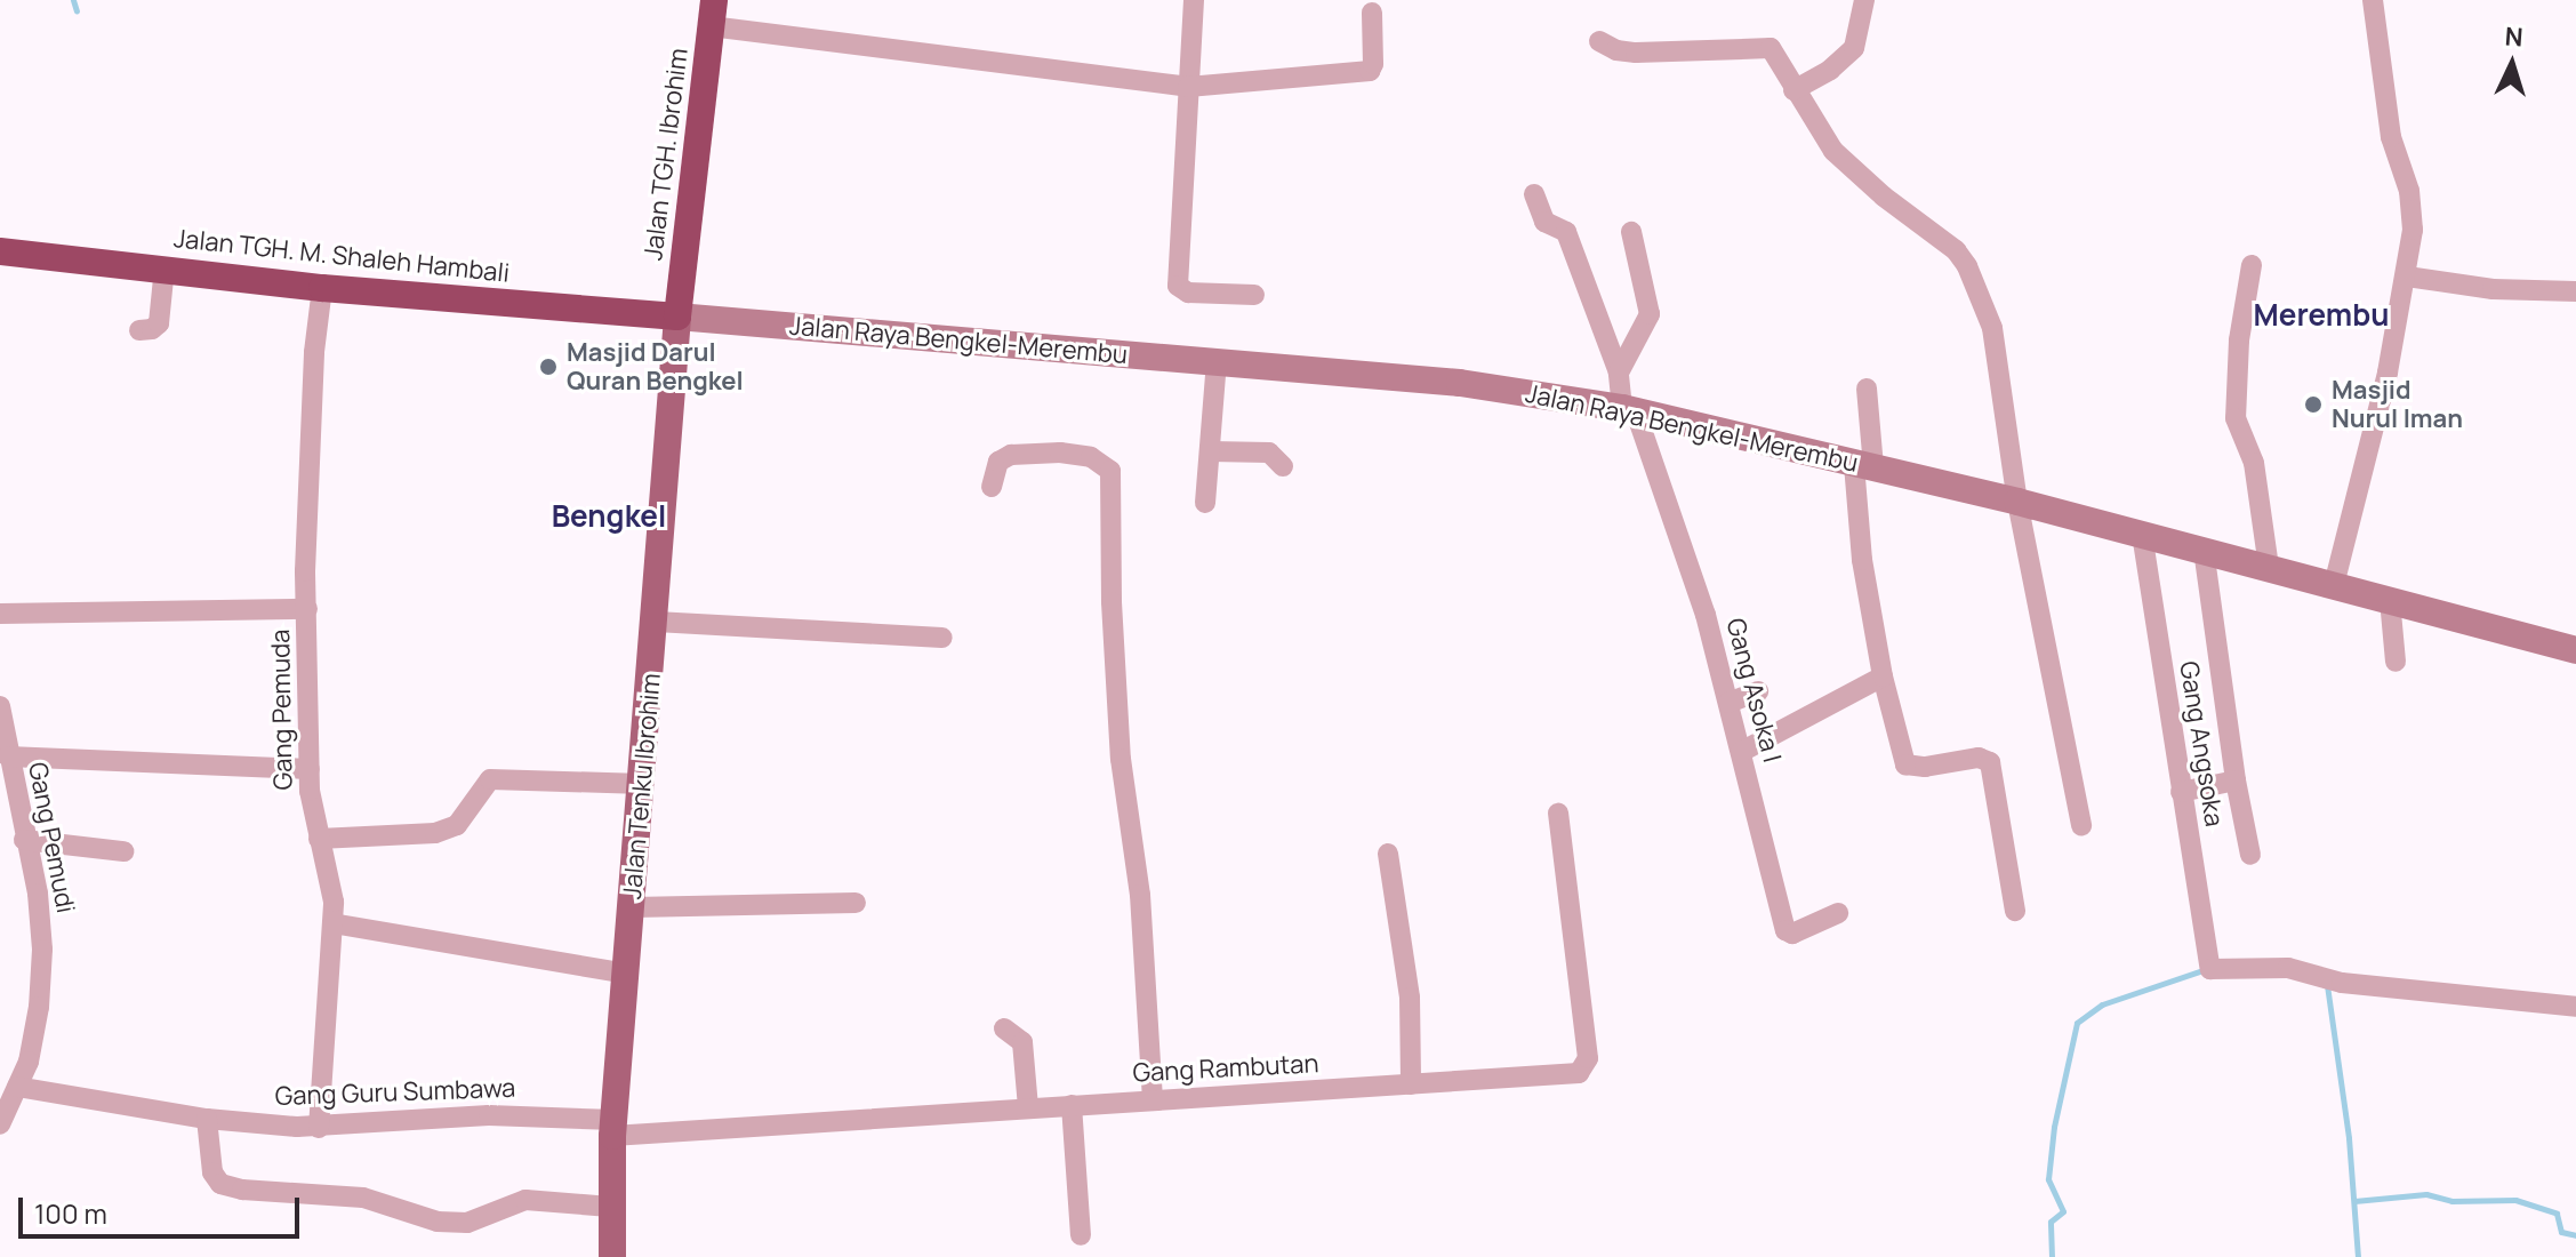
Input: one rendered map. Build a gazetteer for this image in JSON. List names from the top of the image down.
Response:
{
  "streets": {
    "highway": ["Jalan TGH. Ibrohim", "Jalan TGH. M. Shaleh Hambali"],
    "main road": ["Jalan Tenku Ibrohim"],
    "street": [
      "Jalan Raya Bengkel-Merembu",
      "Gang Asoka I",
      "Gang Pemuda",
      "Gang Angsoka",
      "Gang Pemudi",
      "Gang Rambutan",
      "Gang Guru Sumbawa"
    ]
  },
  "crossings": [
    ["Jalan TGH. Ibrohim", "Jalan TGH. M. Shaleh Hambali"],
    ["Jalan TGH. Ibrohim", "Jalan Raya Bengkel-Merembu"],
    ["Jalan TGH. Ibrohim", "Jalan Tenku Ibrohim"],
    ["Jalan TGH. M. Shaleh Hambali", "Jalan Raya Bengkel-Merembu"],
    ["Jalan TGH. M. Shaleh Hambali", "Gang Pemuda"],
    ["Jalan TGH. M. Shaleh Hambali", "Jalan Tenku Ibrohim"],
    ["Jalan Raya Bengkel-Merembu", "Gang Asoka I"],
    ["Jalan Raya Bengkel-Merembu", "Gang Angsoka"],
    ["Jalan Raya Bengkel-Merembu", "Jalan Tenku Ibrohim"],
    ["Gang Pemuda", "Gang Guru Sumbawa"],
    ["Jalan Tenku Ibrohim", "Gang Rambutan"],
    ["Jalan Tenku Ibrohim", "Gang Guru Sumbawa"],
    ["Gang Pemudi", "Gang Guru Sumbawa"],
    ["Gang Rambutan", "Gang Guru Sumbawa"]
  ],
  "districts": ["Merembu", "Bengkel"],
  "places": ["Masjid Darul Quran Bengkel", "Masjid Nurul Iman"],
  "scale_bar": "100 m",
  "north": "top"
}
